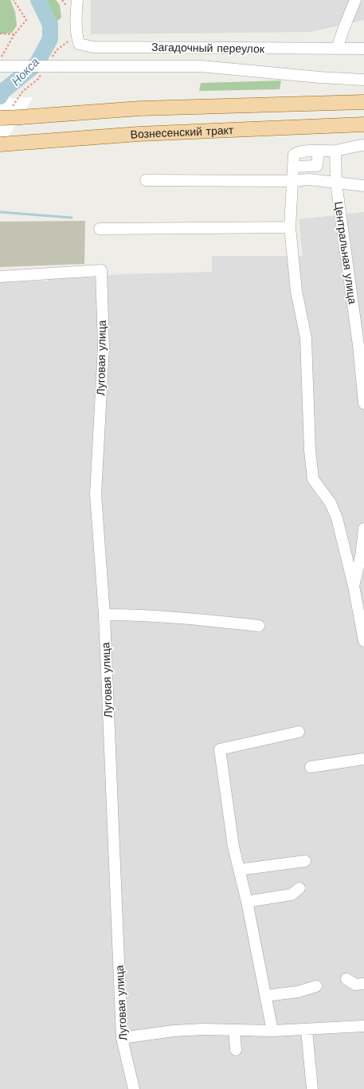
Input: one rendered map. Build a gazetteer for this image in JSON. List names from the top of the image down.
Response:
{
  "streets": {
    "main road": ["Вознесенский тракт"],
    "street": ["Загадочный переулок", "Центральная улица", "Луговая улица"]
  },
  "water": ["Нокса"]
}
